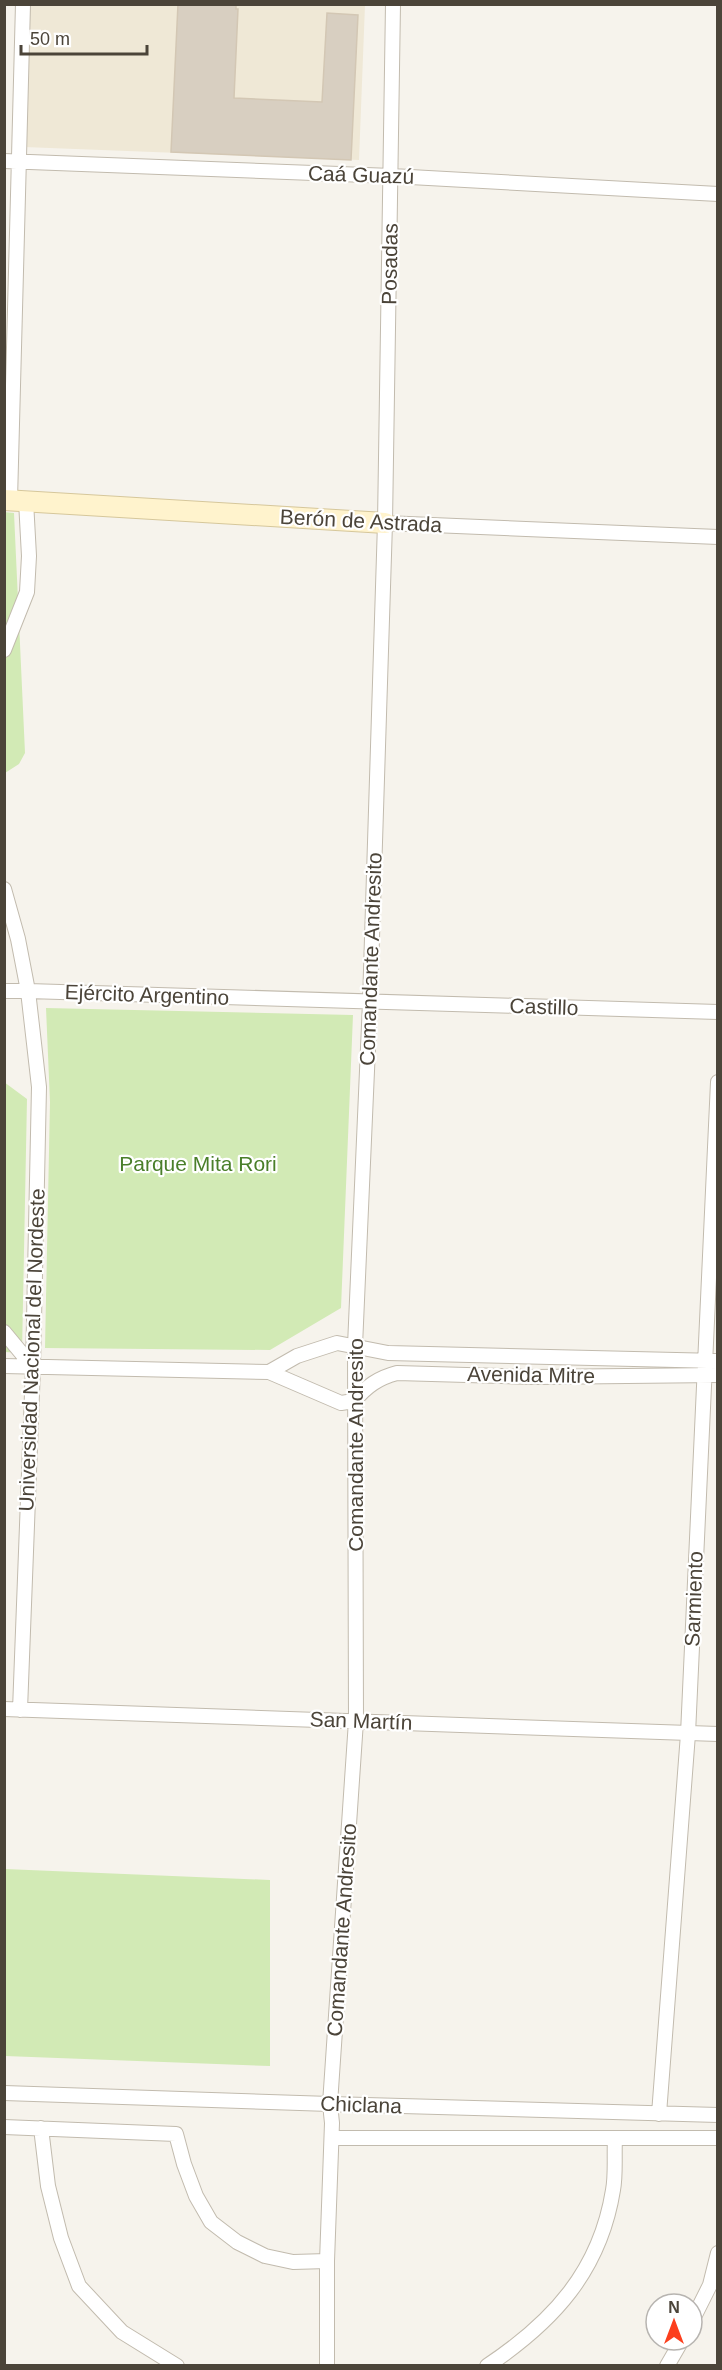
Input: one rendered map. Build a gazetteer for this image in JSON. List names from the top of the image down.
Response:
{
  "streets": {
    "street": [
      "Caá Guazú",
      "Posadas",
      "Berón de Astrada",
      "Comandante Andresito",
      "Ejército Argentino",
      "Castillo",
      "Universidad Nacional del Nordeste",
      "Avenida Mitre",
      "Sarmiento",
      "San Martín",
      "Chiclana"
    ]
  },
  "crossings": [
    ["Caá Guazú", "Posadas"],
    ["Posadas", "Berón de Astrada"],
    ["Posadas", "Comandante Andresito"],
    ["Berón de Astrada", "Comandante Andresito"],
    ["Comandante Andresito", "Ejército Argentino"],
    ["Comandante Andresito", "Castillo"],
    ["Comandante Andresito", "Avenida Mitre"],
    ["Comandante Andresito", "San Martín"],
    ["Comandante Andresito", "Chiclana"],
    ["Ejército Argentino", "Castillo"],
    ["Ejército Argentino", "Universidad Nacional del Nordeste"],
    ["Universidad Nacional del Nordeste", "San Martín"],
    ["Avenida Mitre", "Sarmiento"],
    ["Sarmiento", "San Martín"],
    ["Sarmiento", "Chiclana"]
  ],
  "parks": ["Parque Mita Rori"],
  "scale_bar": "50 m",
  "north": "top"
}
